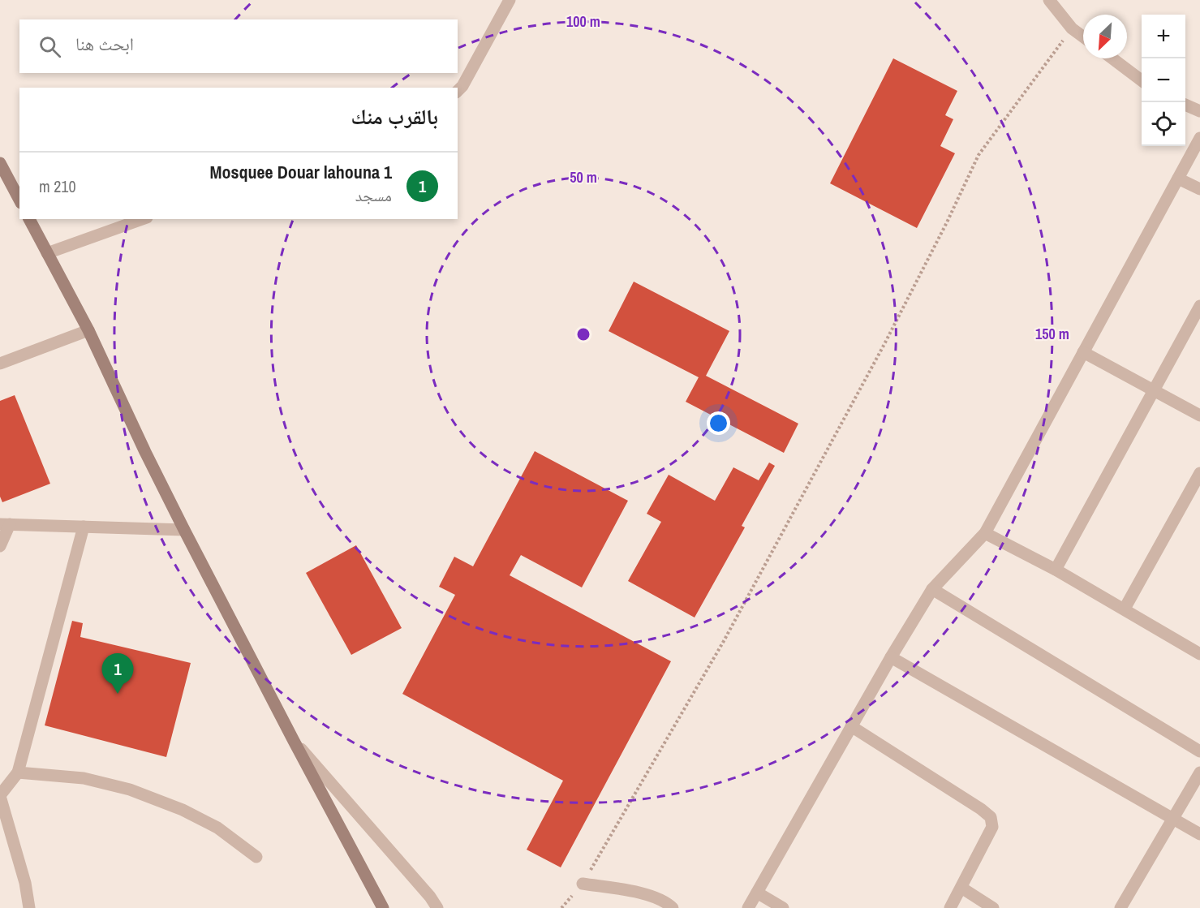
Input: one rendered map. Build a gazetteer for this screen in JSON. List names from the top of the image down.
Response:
{
  "north": "bottom left",
  "page": {
    "map_buttons": ["+", "−"],
    "search": "ابحث هنا",
    "heading": "بالقرب منك",
    "list": [
      {
        "mark": "1",
        "name": "Mosquee Douar lahouna 1",
        "note": "مسجد",
        "value": "210 m"
      }
    ],
    "pins": "1"
  },
  "rings": ["100 m", "50 m", "150 m"]
}
